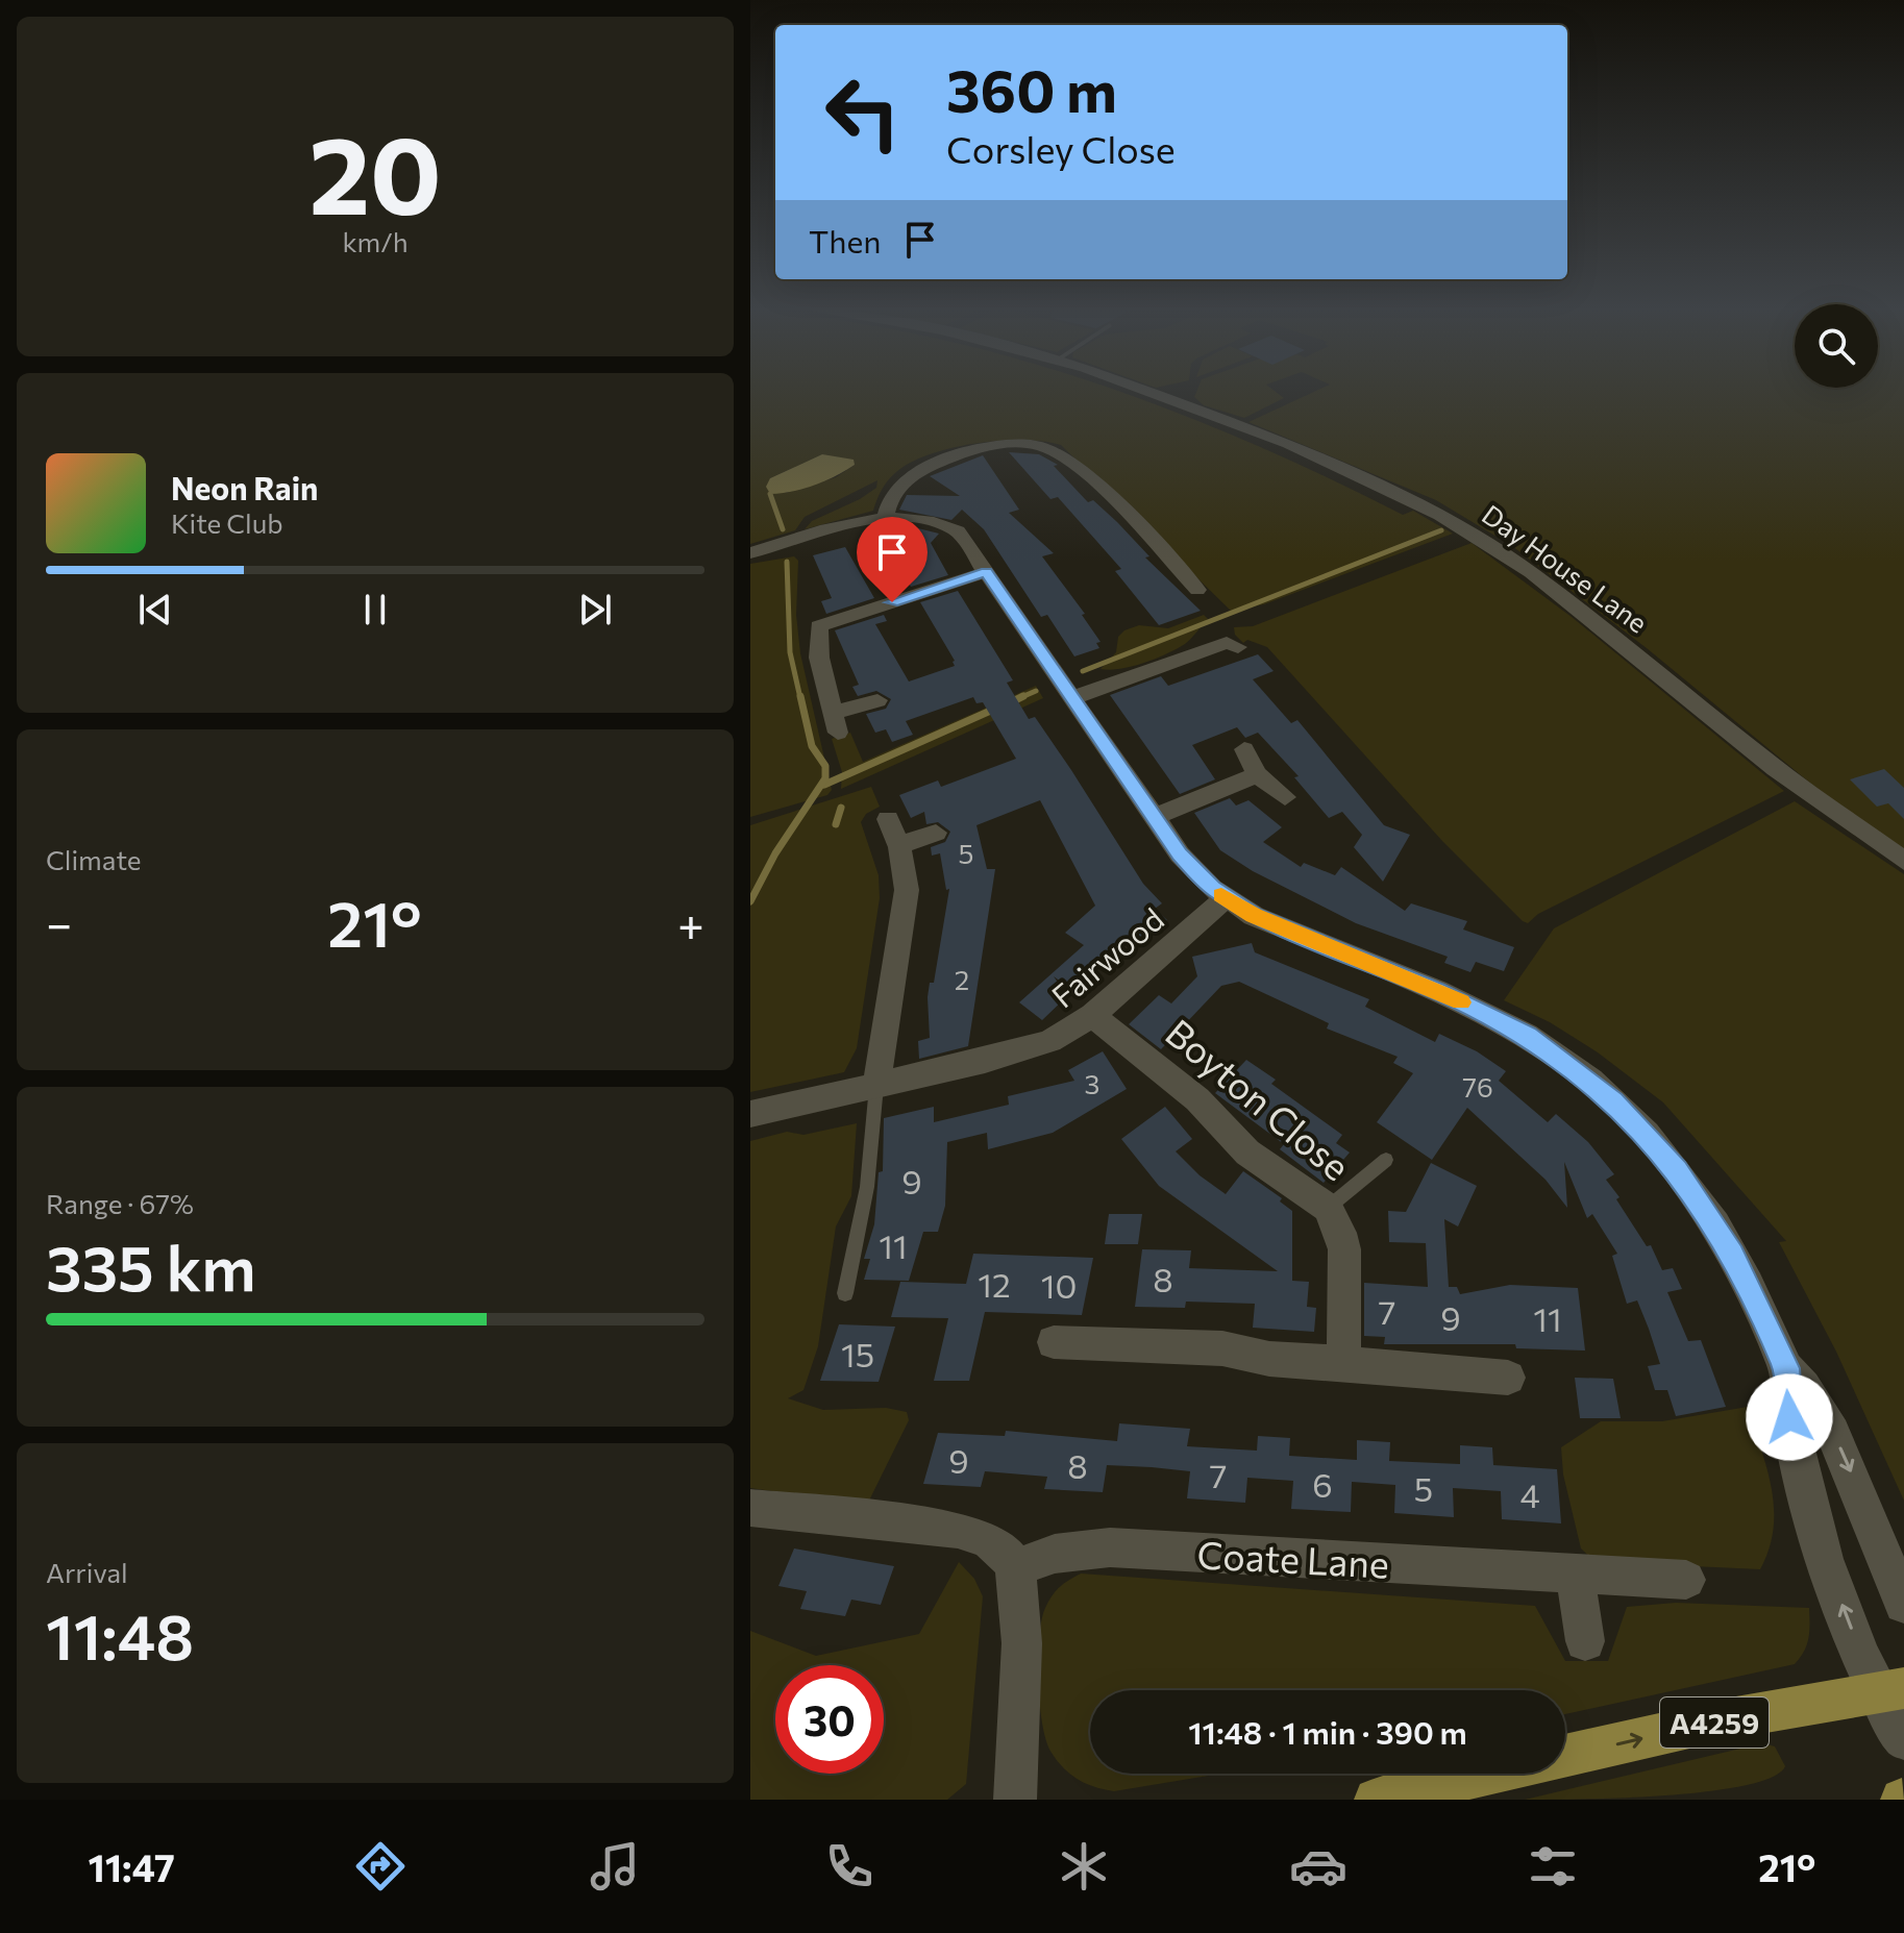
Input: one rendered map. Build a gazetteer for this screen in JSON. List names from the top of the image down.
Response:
{
  "streets": {
    "main road": ["A4259"],
    "street": [
      "Day House Lane",
      "Fairwood",
      "Boyton Close",
      "Coate Lane"
    ]
  },
  "crossings": [
    ["Fairwood", "Boyton Close"]
  ],
  "house_numbers": [
    "5",
    "2",
    "3",
    "76",
    "9",
    "11",
    "8",
    "12",
    "10",
    "7",
    "9",
    "11",
    "15",
    "9",
    "8",
    "7",
    "6",
    "5",
    "4"
  ],
  "page": {
    "tile": [
      ["20", "km/h"],
      "Climate",
      ["Range · 67%", "335 km"],
      ["Arrival", "11:48"]
    ],
    "turn": ["360 m", "Corsley Close"],
    "then": "Then",
    "song": ["Neon Rain", "Kite Club"],
    "heat": ["−", "21°", "+"],
    "limit": "30",
    "trip": "11:48 · 1 min · 390 m",
    "tabs": ["11:47", "21°"]
  }
}
